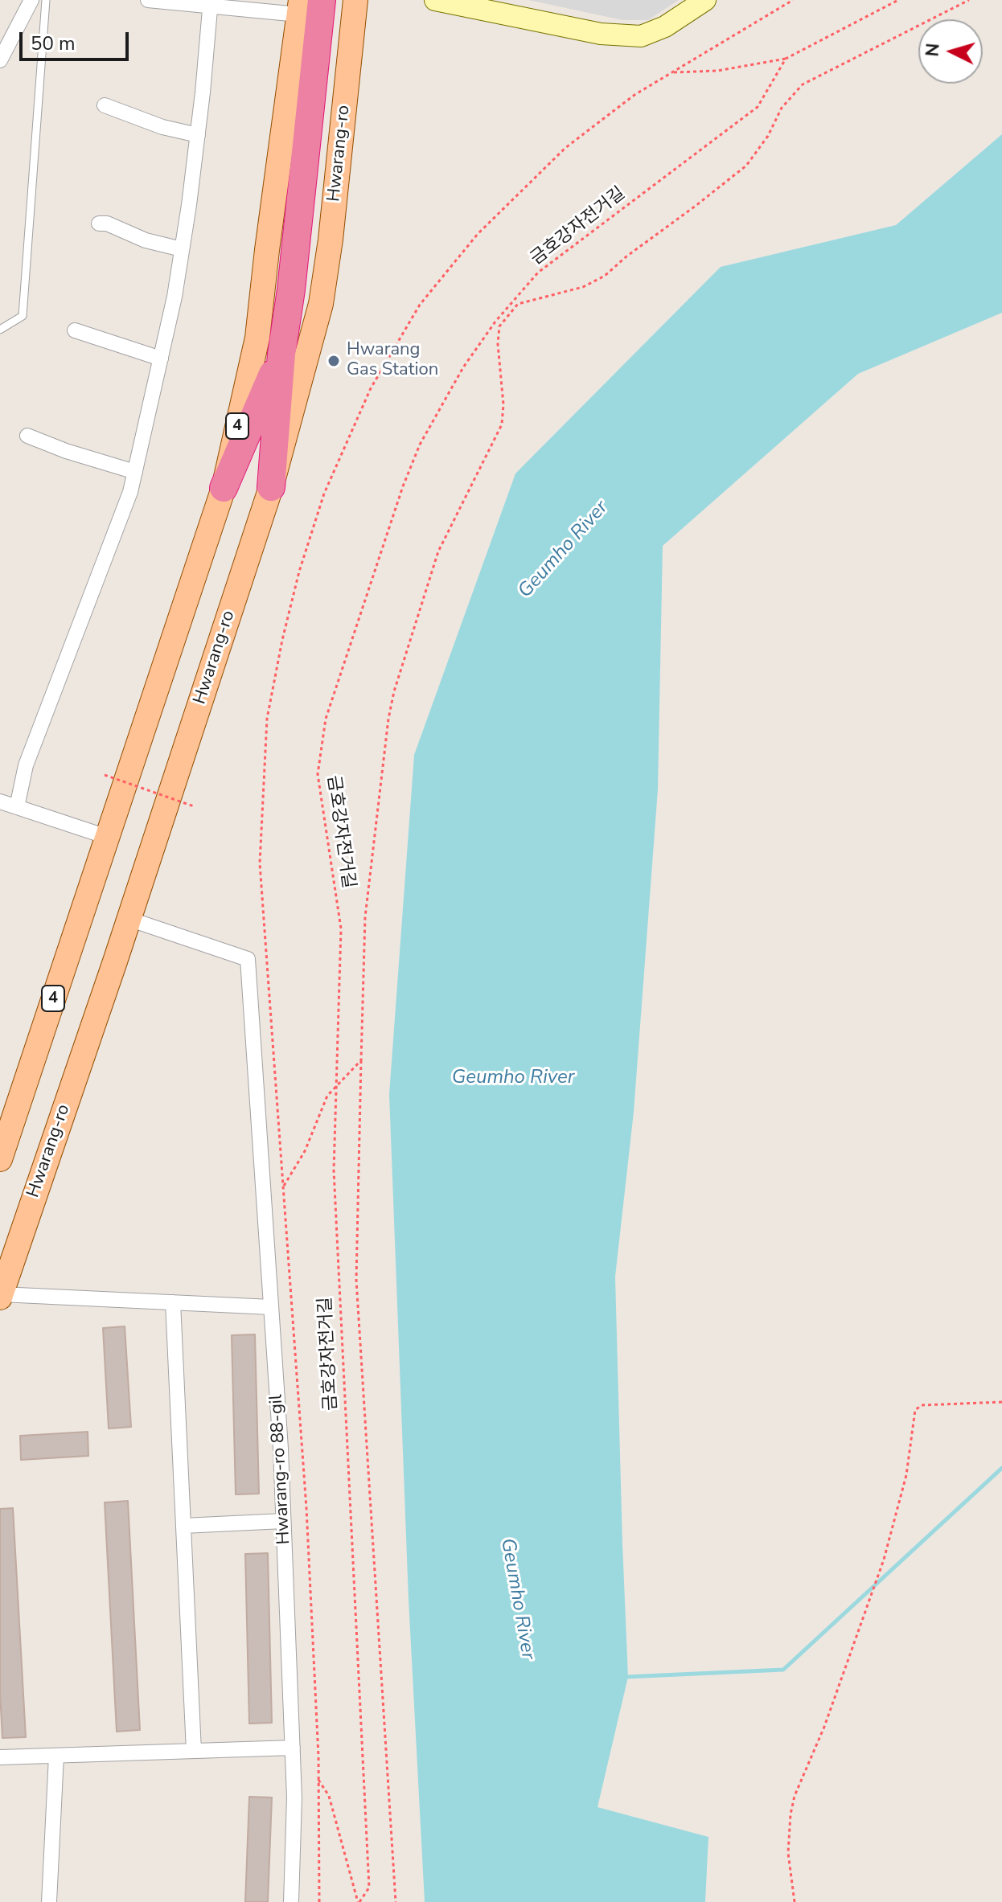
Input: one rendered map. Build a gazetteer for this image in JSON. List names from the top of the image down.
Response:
{
  "streets": {
    "main road": ["Hwarang-ro", "4"],
    "street": ["Hwarang-ro 88-gil"],
    "path": ["금호강자전거길"]
  },
  "crossings": [
    ["Hwarang-ro", "Hwarang-ro 88-gil"]
  ],
  "water": ["Geumho River"],
  "places": ["Hwarang Gas Station"],
  "scale_bar": "50 m",
  "north": "left"
}
